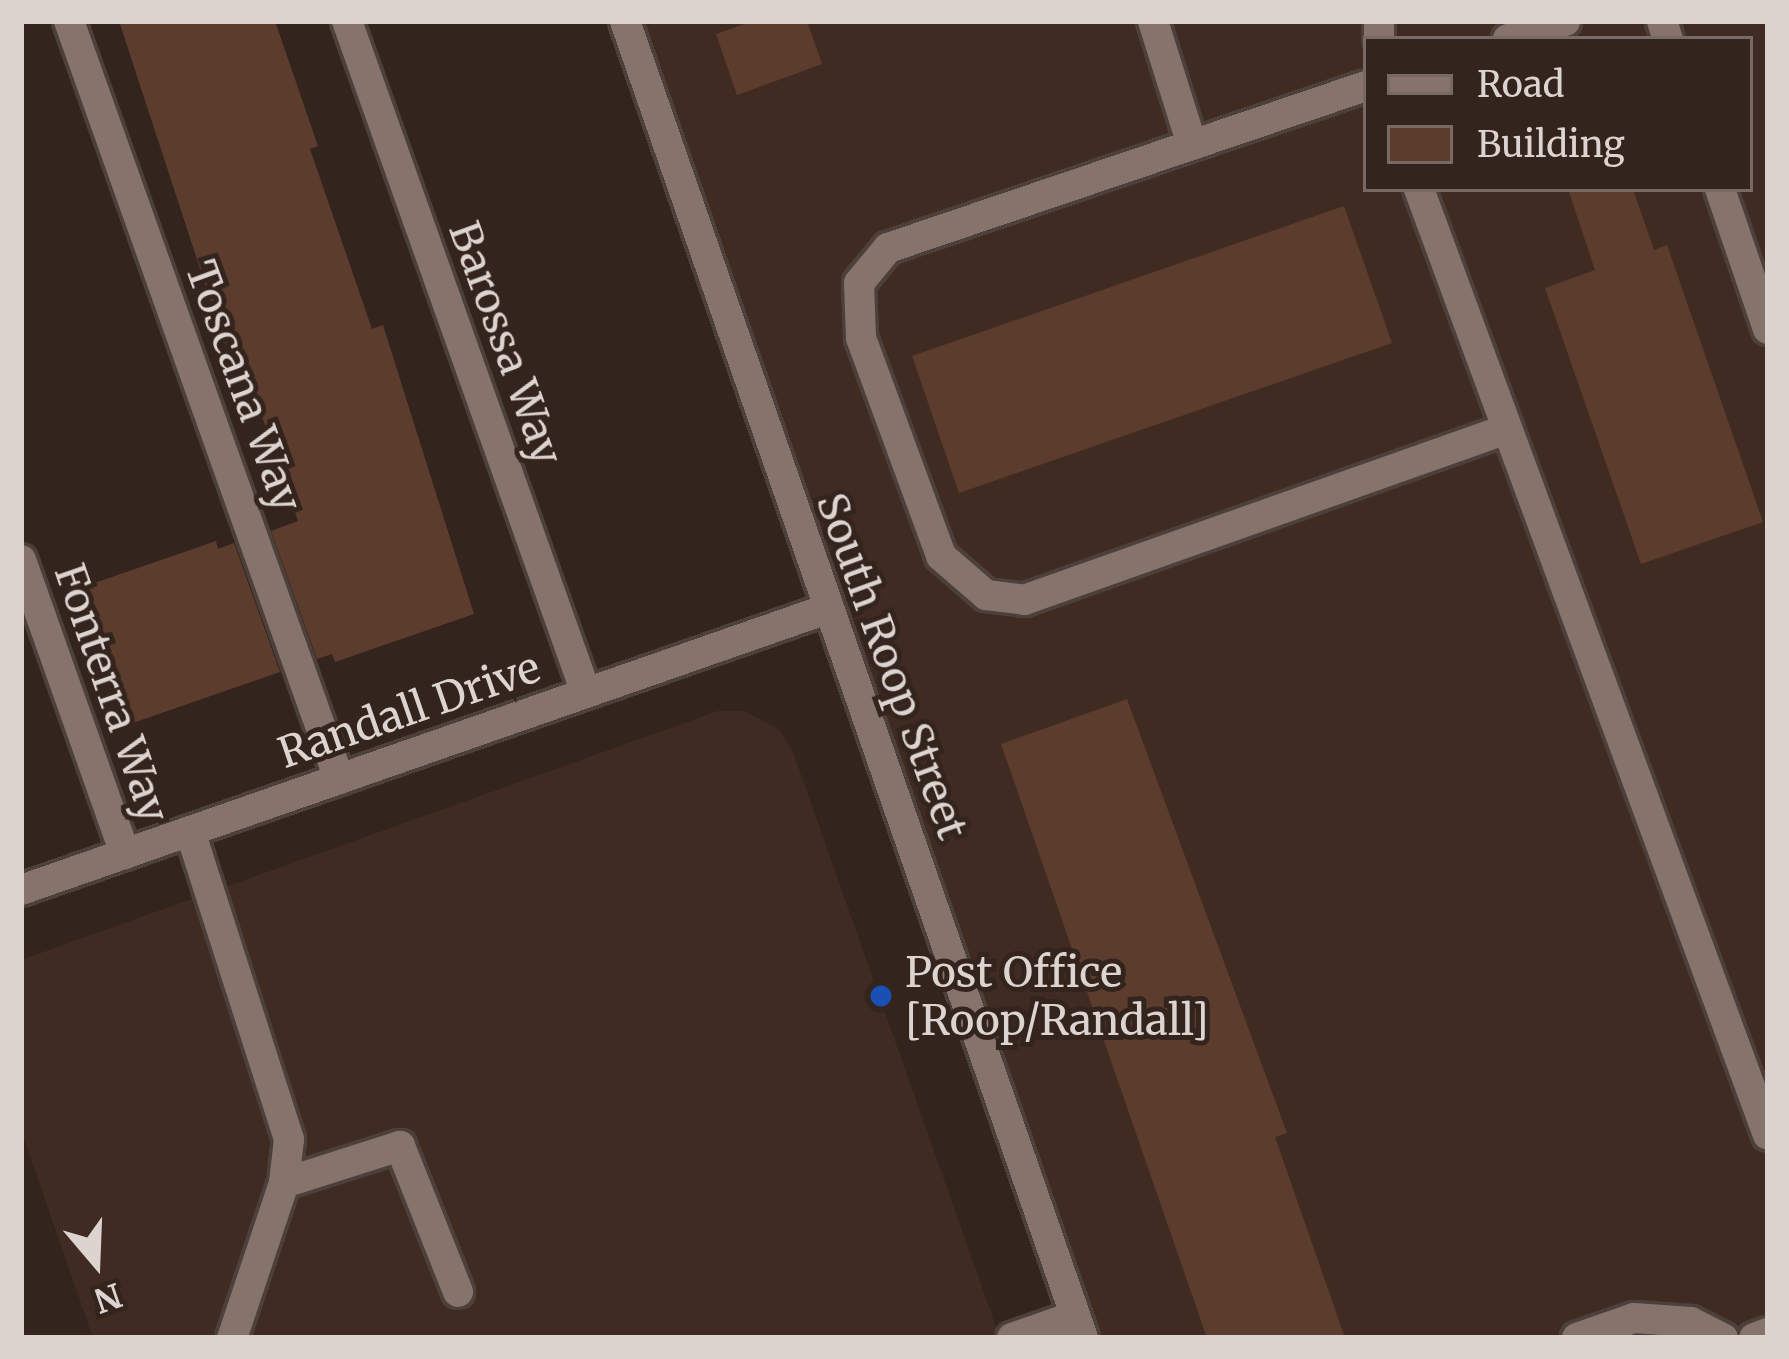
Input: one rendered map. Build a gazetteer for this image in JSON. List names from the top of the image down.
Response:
{
  "streets": {
    "street": [
      "Barossa Way",
      "Toscana Way",
      "South Roop Street",
      "Fonterra Way",
      "Randall Drive"
    ]
  },
  "crossings": [
    ["Barossa Way", "Randall Drive"],
    ["Toscana Way", "Randall Drive"],
    ["South Roop Street", "Randall Drive"],
    ["Fonterra Way", "Randall Drive"]
  ],
  "places": ["Post Office [Roop/Randall]"],
  "legend": ["Road", "Building"],
  "north": "bottom"
}
